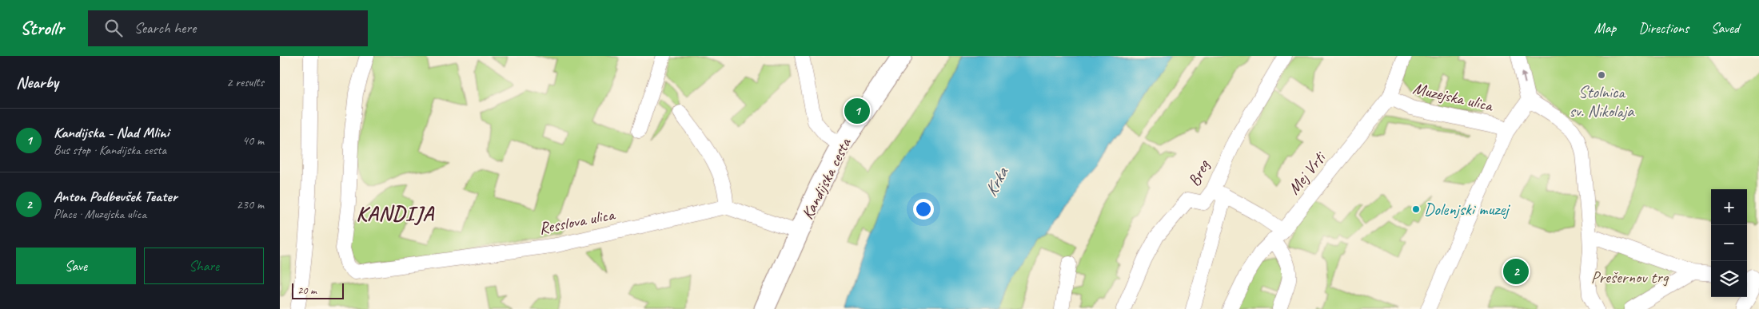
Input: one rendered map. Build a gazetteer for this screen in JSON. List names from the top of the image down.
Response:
{
  "streets": {
    "main road": ["Kandijska cesta"],
    "street": [
      "Muzejska ulica",
      "Breg",
      "Mej Vrti",
      "Resslova ulica"
    ]
  },
  "crossings": [
    ["Muzejska ulica", "Mej Vrti"]
  ],
  "districts": ["KANDIJA"],
  "water": ["Krka"],
  "parks": ["Prešernov trg"],
  "places": ["Stolnica sv. Nikolaja", "Dolenjski muzej"],
  "scale_bar": "20 m",
  "page": {
    "header": "Strollr",
    "search": "Search here",
    "nav": ["Map", "Directions", "Saved"],
    "heading": ["Nearby", "2 results"],
    "pins": ["1", "2"],
    "list": [
      {
        "mark": "1",
        "name": "Kandijska - Nad Mlini",
        "note": "Bus stop · Kandijska cesta",
        "value": "40 m"
      },
      {
        "mark": "2",
        "name": "Anton Podbevšek Teater",
        "note": "Place · Muzejska ulica",
        "value": "230 m"
      }
    ],
    "map_buttons": ["+", "−"],
    "buttons": ["Save", "Share"],
    "scale": "20 m"
  }
}
